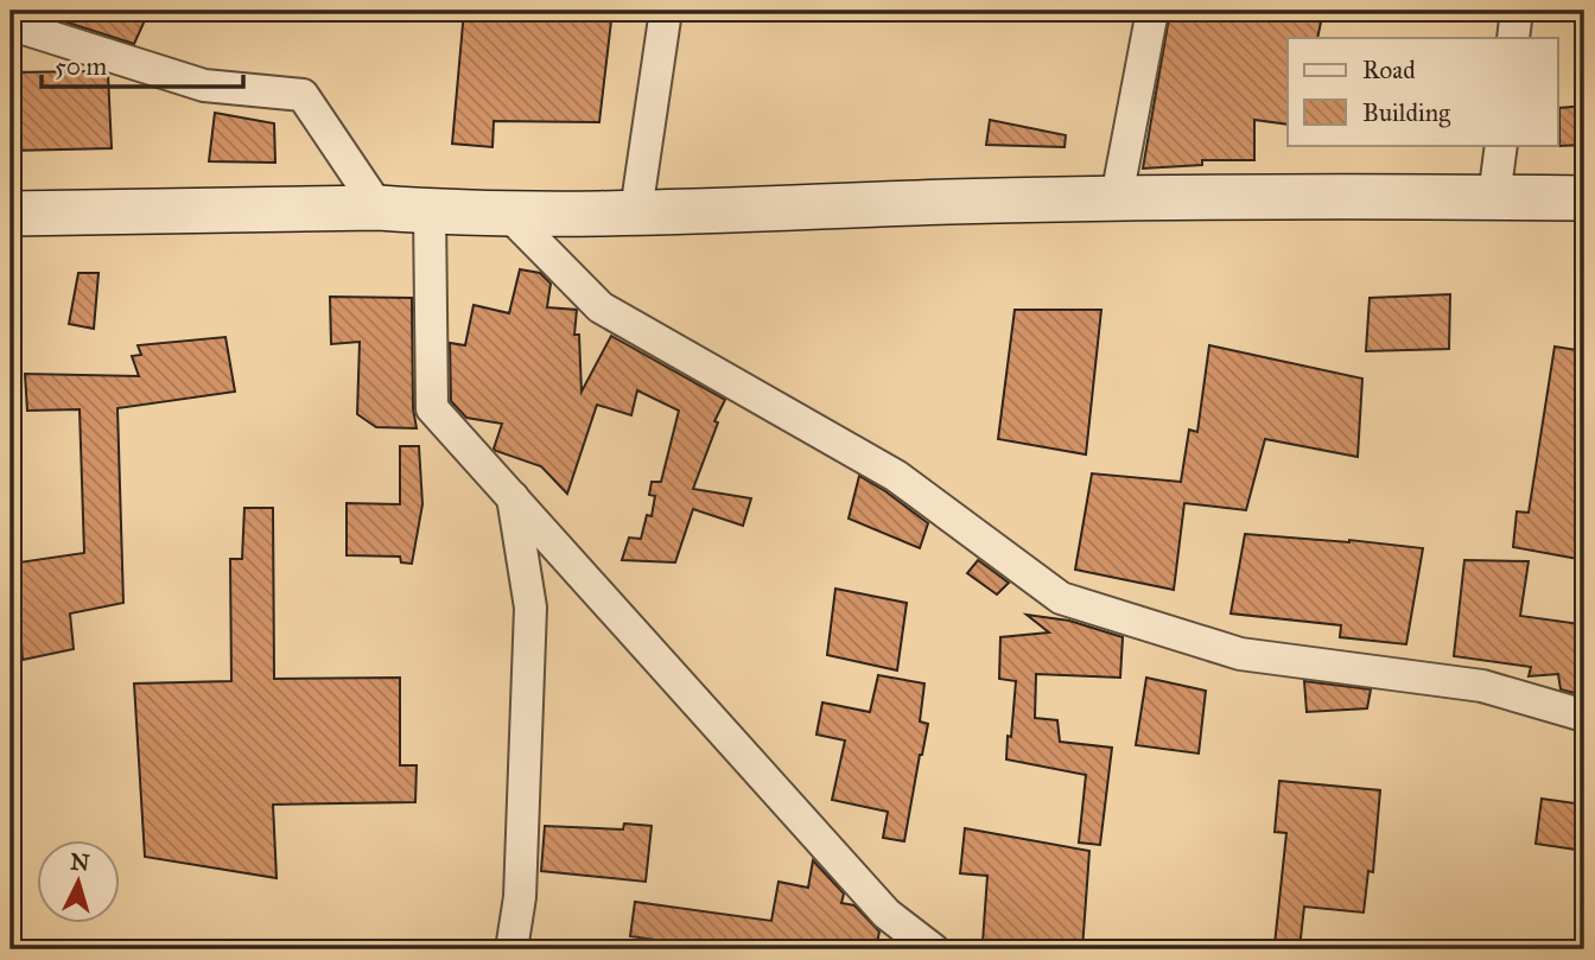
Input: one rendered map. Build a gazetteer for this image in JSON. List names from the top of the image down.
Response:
{
  "legend": ["Road", "Building"],
  "scale_bar": "50 m",
  "north": "top"
}
